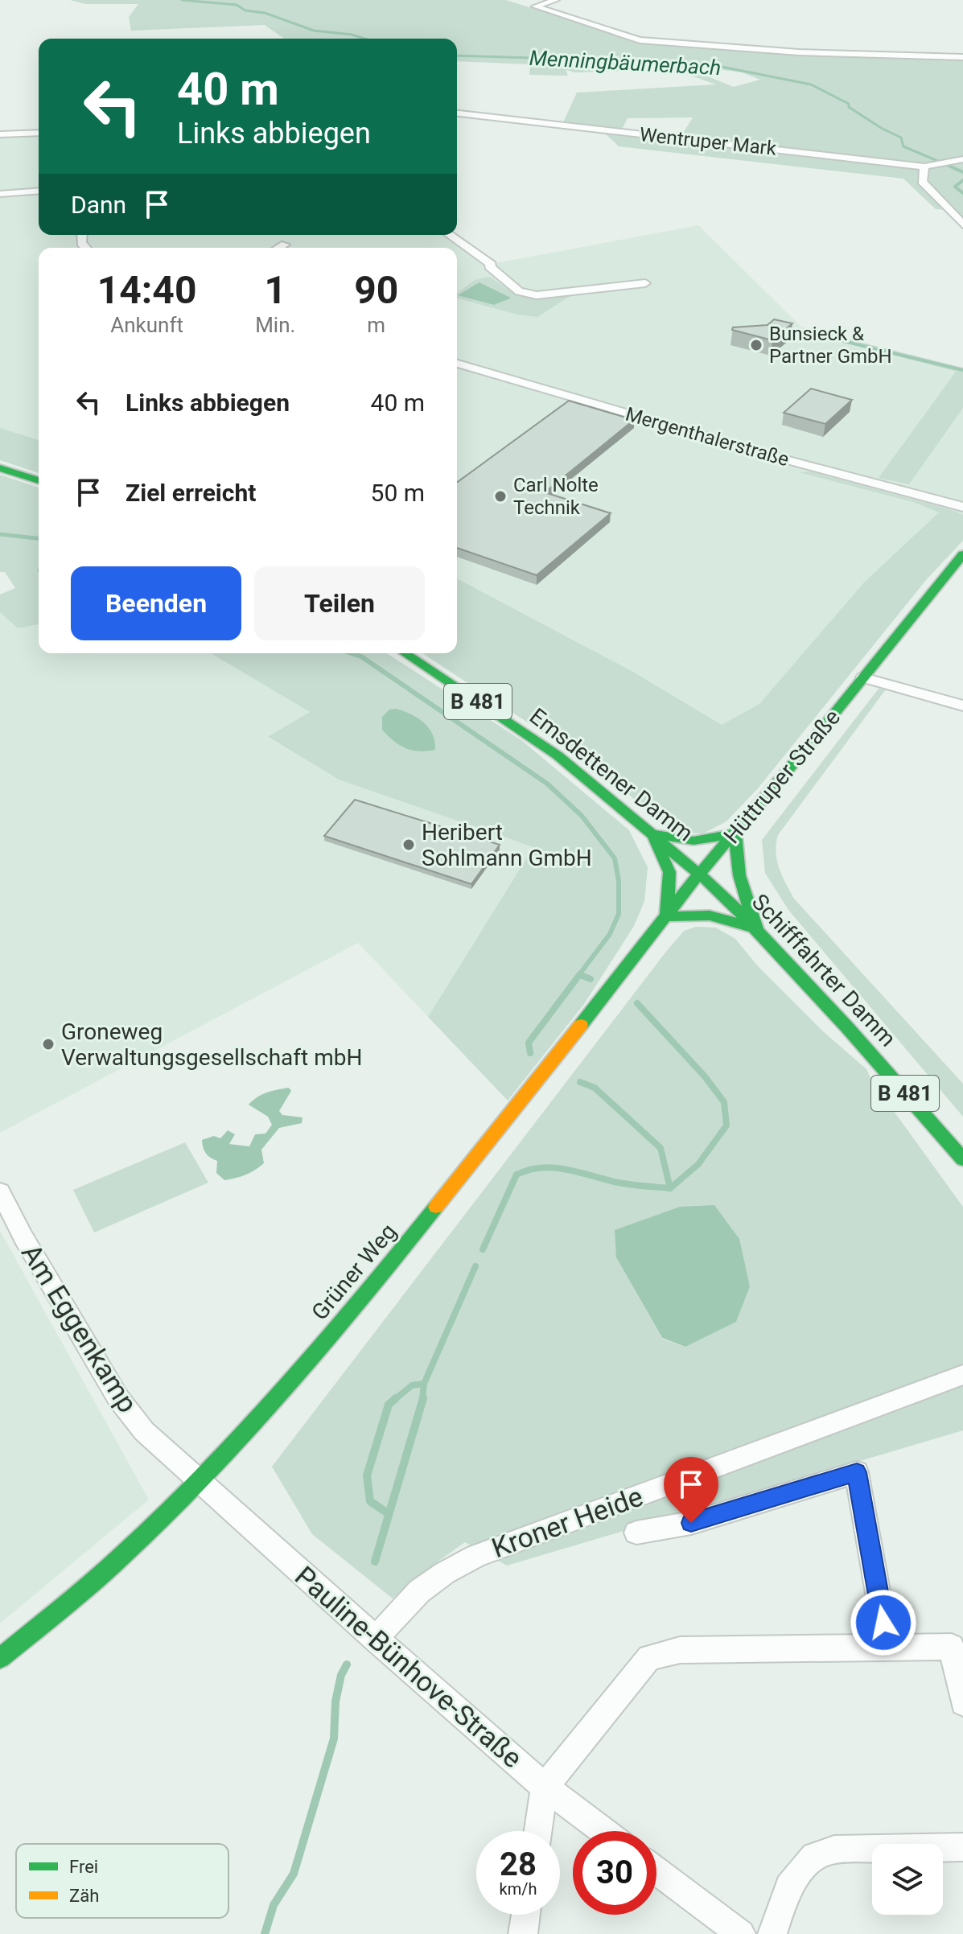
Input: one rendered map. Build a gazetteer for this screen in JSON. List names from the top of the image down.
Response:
{
  "streets": {
    "main road": [
      "B 481",
      "Emsdettener Damm",
      "Hüttruper Straße",
      "Schifffahrter Damm",
      "Grüner Weg"
    ],
    "street": [
      "Wentruper Mark",
      "Mergenthalerstraße",
      "Am Eggenkamp",
      "Kroner Heide",
      "Pauline-Bünhove-Straße"
    ]
  },
  "crossings": [
    ["Emsdettener Damm", "Hüttruper Straße"],
    ["Emsdettener Damm", "Schifffahrter Damm"],
    ["Emsdettener Damm", "Grüner Weg"],
    ["Hüttruper Straße", "Schifffahrter Damm"],
    ["Hüttruper Straße", "Grüner Weg"],
    ["Schifffahrter Damm", "Grüner Weg"],
    ["Grüner Weg", "Am Eggenkamp"],
    ["Grüner Weg", "Pauline-Bünhove-Straße"],
    ["Am Eggenkamp", "Pauline-Bünhove-Straße"],
    ["Kroner Heide", "Pauline-Bünhove-Straße"]
  ],
  "water": ["Menningbäumerbach"],
  "places": [
    "Bunsieck & Partner GmbH",
    "Carl Nolte Technik",
    "Heribert Sohlmann GmbH",
    "Groneweg Verwaltungsgesellschaft mbH"
  ],
  "legend": ["Frei", "Zäh"],
  "page": {
    "turn": ["40 m", "Links abbiegen"],
    "then": "Dann",
    "eta": [
      "14:40",
      "Ankunft",
      "1",
      "Min.",
      "90",
      "m"
    ],
    "list": [
      {
        "name": "Links abbiegen",
        "value": "40 m"
      },
      {
        "name": "Ziel erreicht",
        "value": "50 m"
      }
    ],
    "buttons": ["Beenden", "Teilen"],
    "speed": "28 km/h",
    "limit": "30"
  }
}
